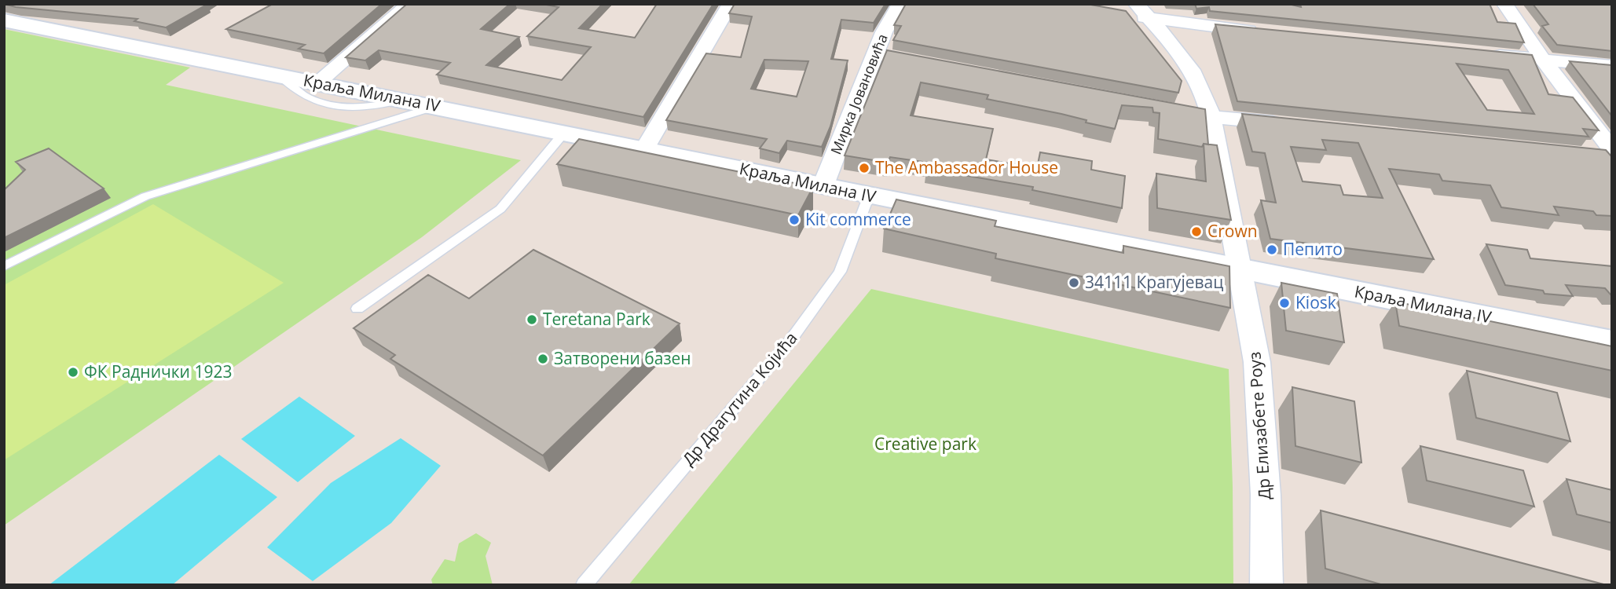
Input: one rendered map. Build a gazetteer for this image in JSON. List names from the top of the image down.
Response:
{
  "streets": {
    "main road": ["Краља Милана IV"],
    "street": ["Мирка Јовановића", "Др Елизабете Роуз"],
    "lane": ["Др Драгутина Којића"]
  },
  "crossings": [
    ["Краља Милана IV", "Мирка Јовановића"],
    ["Краља Милана IV", "Др Драгутина Којића"],
    ["Краља Милана IV", "Др Елизабете Роуз"]
  ],
  "parks": ["Creative park"],
  "places": [
    "The Ambassador House",
    "Kit commerce",
    "Crown",
    "Пепито",
    "34111 Крагујевац",
    "Kiosk",
    "Teretana Park",
    "Затворени базен",
    "ФК Раднички 1923"
  ]
}
